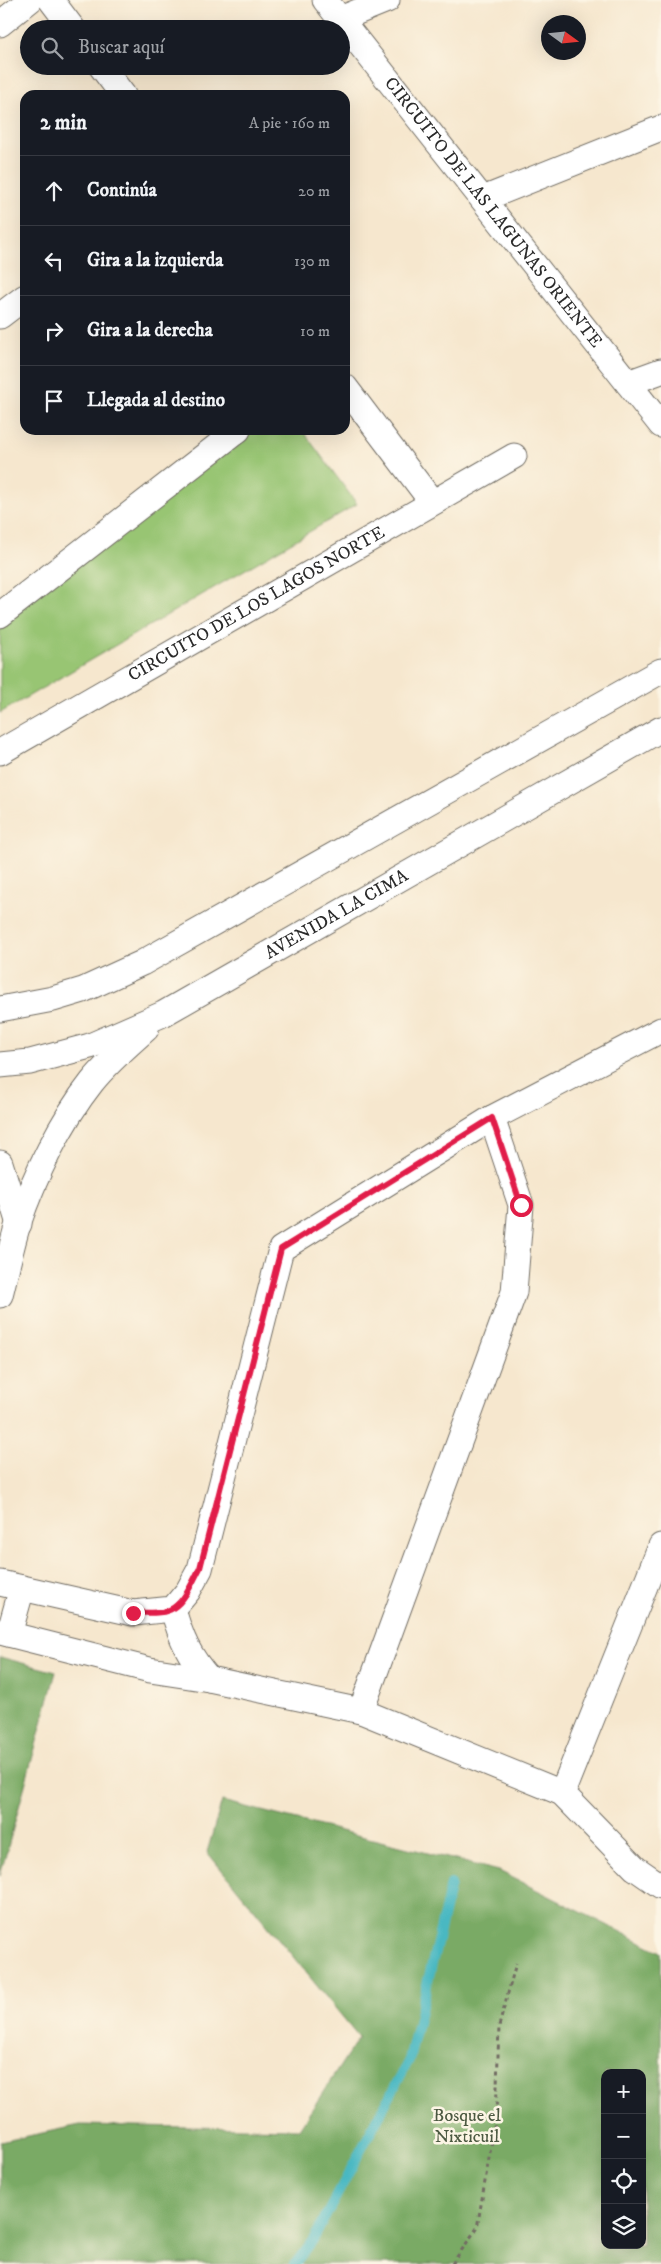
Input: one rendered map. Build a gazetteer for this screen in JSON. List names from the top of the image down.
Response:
{
  "streets": {
    "street": ["CIRCUITO DE LAS LAGUNAS ORIENTE", "CIRCUITO DE LOS LAGOS NORTE", "AVENIDA LA CIMA"]
  },
  "parks": ["Bosque el Nixticuil"],
  "north": "right",
  "page": {
    "search": "Buscar aquí",
    "heading": ["2 min", "A pie · 160 m"],
    "list": [
      ["Continúa", "20 m"],
      ["Gira a la izquierda", "130 m"],
      ["Gira a la derecha", "10 m"],
      "Llegada al destino"
    ],
    "map_buttons": ["+", "−"]
  }
}
